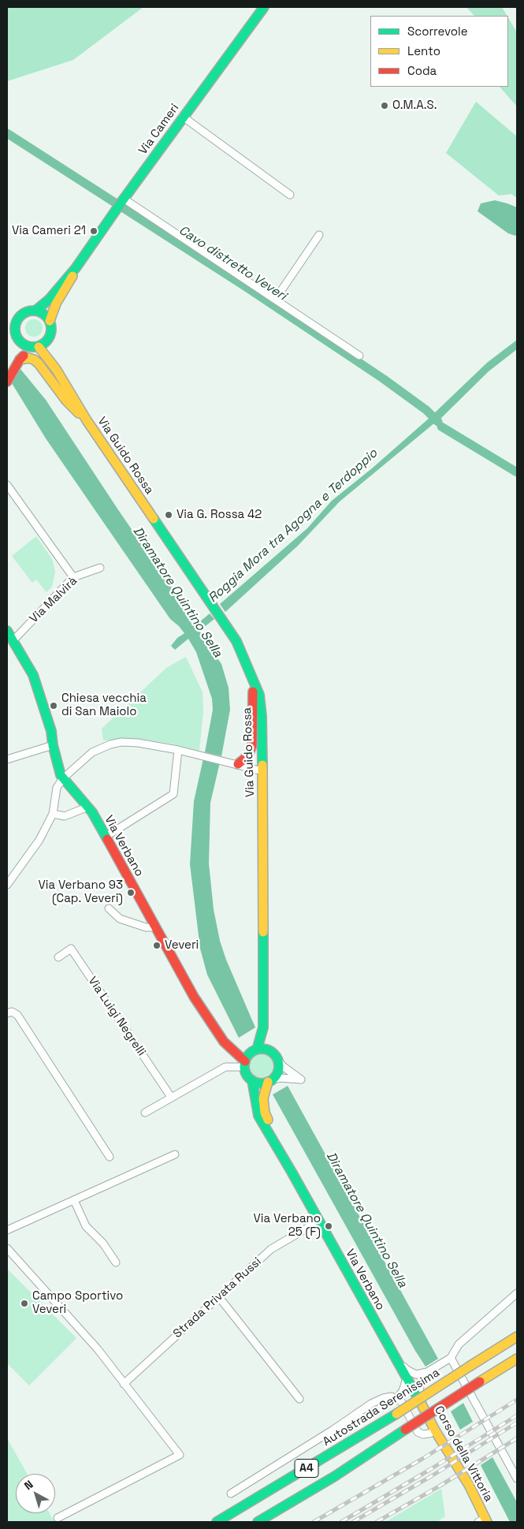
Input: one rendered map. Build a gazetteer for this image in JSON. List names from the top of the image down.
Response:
{
  "streets": {
    "main road": [
      "Via Cameri",
      "Via Guido Rossa",
      "Via Verbano",
      "Autostrada Serenissima",
      "Corso della Vittoria",
      "A4"
    ],
    "street": ["Via Malvirà", "Via Luigi Negrelli", "Strada Privata Russi"]
  },
  "crossings": [
    ["Via Malvirà", "Via Verbano"],
    ["Via Verbano", "Strada Privata Russi"],
    ["Via Verbano", "Corso della Vittoria"]
  ],
  "water": ["Cavo distretto Veveri", "Roggia Mora tra Agogna e Terdoppio", "Diramatore Quintino Sella"],
  "places": [
    "O.M.A.S.",
    "Via Cameri 21",
    "Via G. Rossa 42",
    "Chiesa vecchia di San Maiolo",
    "Via Verbano 93 (Cap. Veveri)",
    "Veveri",
    "Via Verbano 25 (F)",
    "Campo Sportivo Veveri"
  ],
  "legend": ["Scorrevole", "Lento", "Coda"],
  "north": "top left"
}
